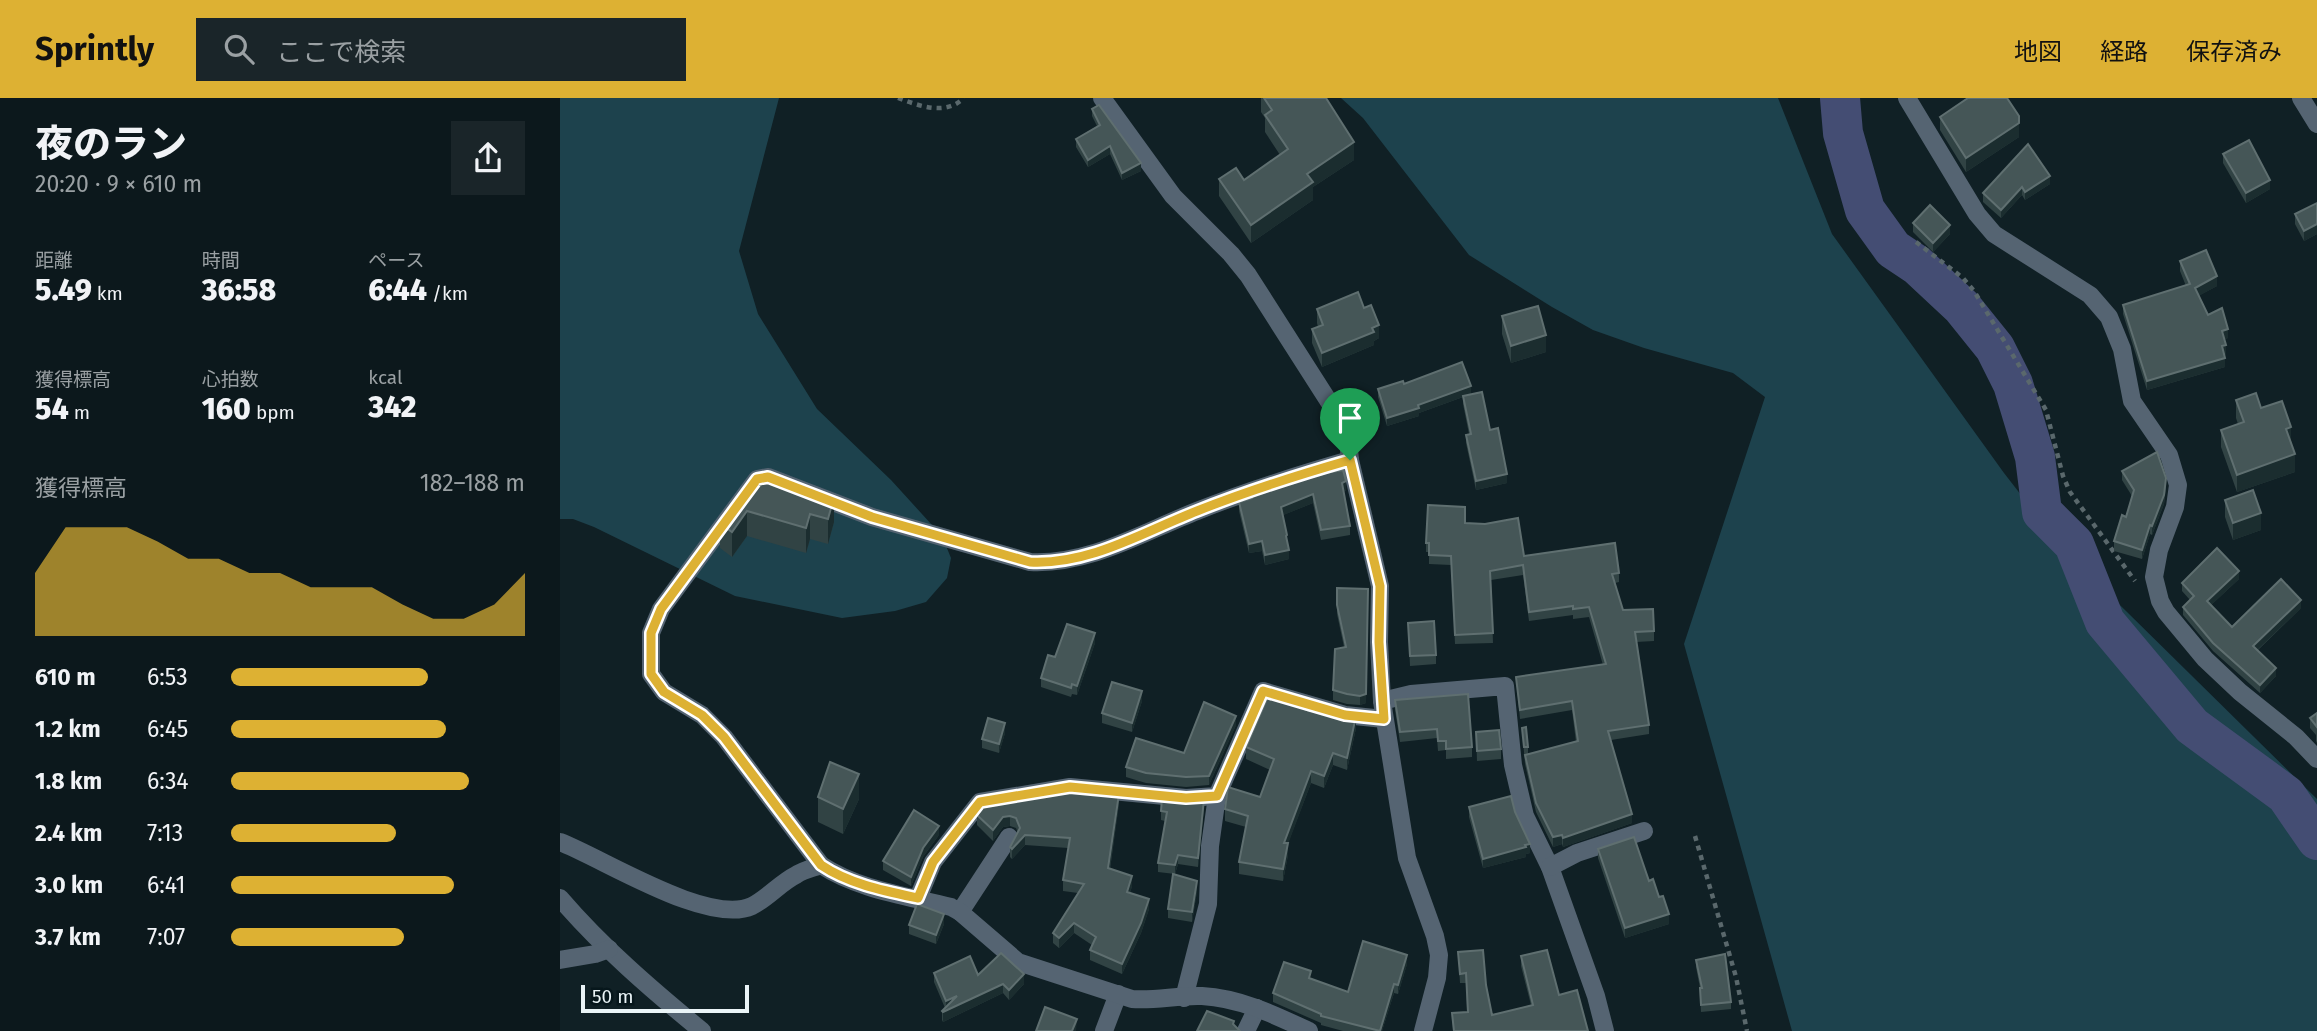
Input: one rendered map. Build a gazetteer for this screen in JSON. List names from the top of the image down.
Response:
{
  "scale_bar": "50 m",
  "page": {
    "header": "Sprintly",
    "search": "ここで検索",
    "nav": ["地図", "経路", "保存済み"],
    "heading": ["夜のラン", "20:20 · 9 × 610 m"],
    "stats": [
      ["距離", "5.49 km"],
      ["時間", "36:58"],
      ["ペース", "6:44 /km"],
      ["獲得標高", "54 m"],
      ["心拍数", "160 bpm"],
      ["kcal", "342"]
    ],
    "chart": ["獲得標高", "182–188 m"],
    "list": [
      {
        "name": "610 m",
        "note": "6:53"
      },
      {
        "name": "1.2 km",
        "note": "6:45"
      },
      {
        "name": "1.8 km",
        "note": "6:34"
      },
      {
        "name": "2.4 km",
        "note": "7:13"
      },
      {
        "name": "3.0 km",
        "note": "6:41"
      },
      {
        "name": "3.7 km",
        "note": "7:07"
      }
    ],
    "scale": "50 m"
  }
}
